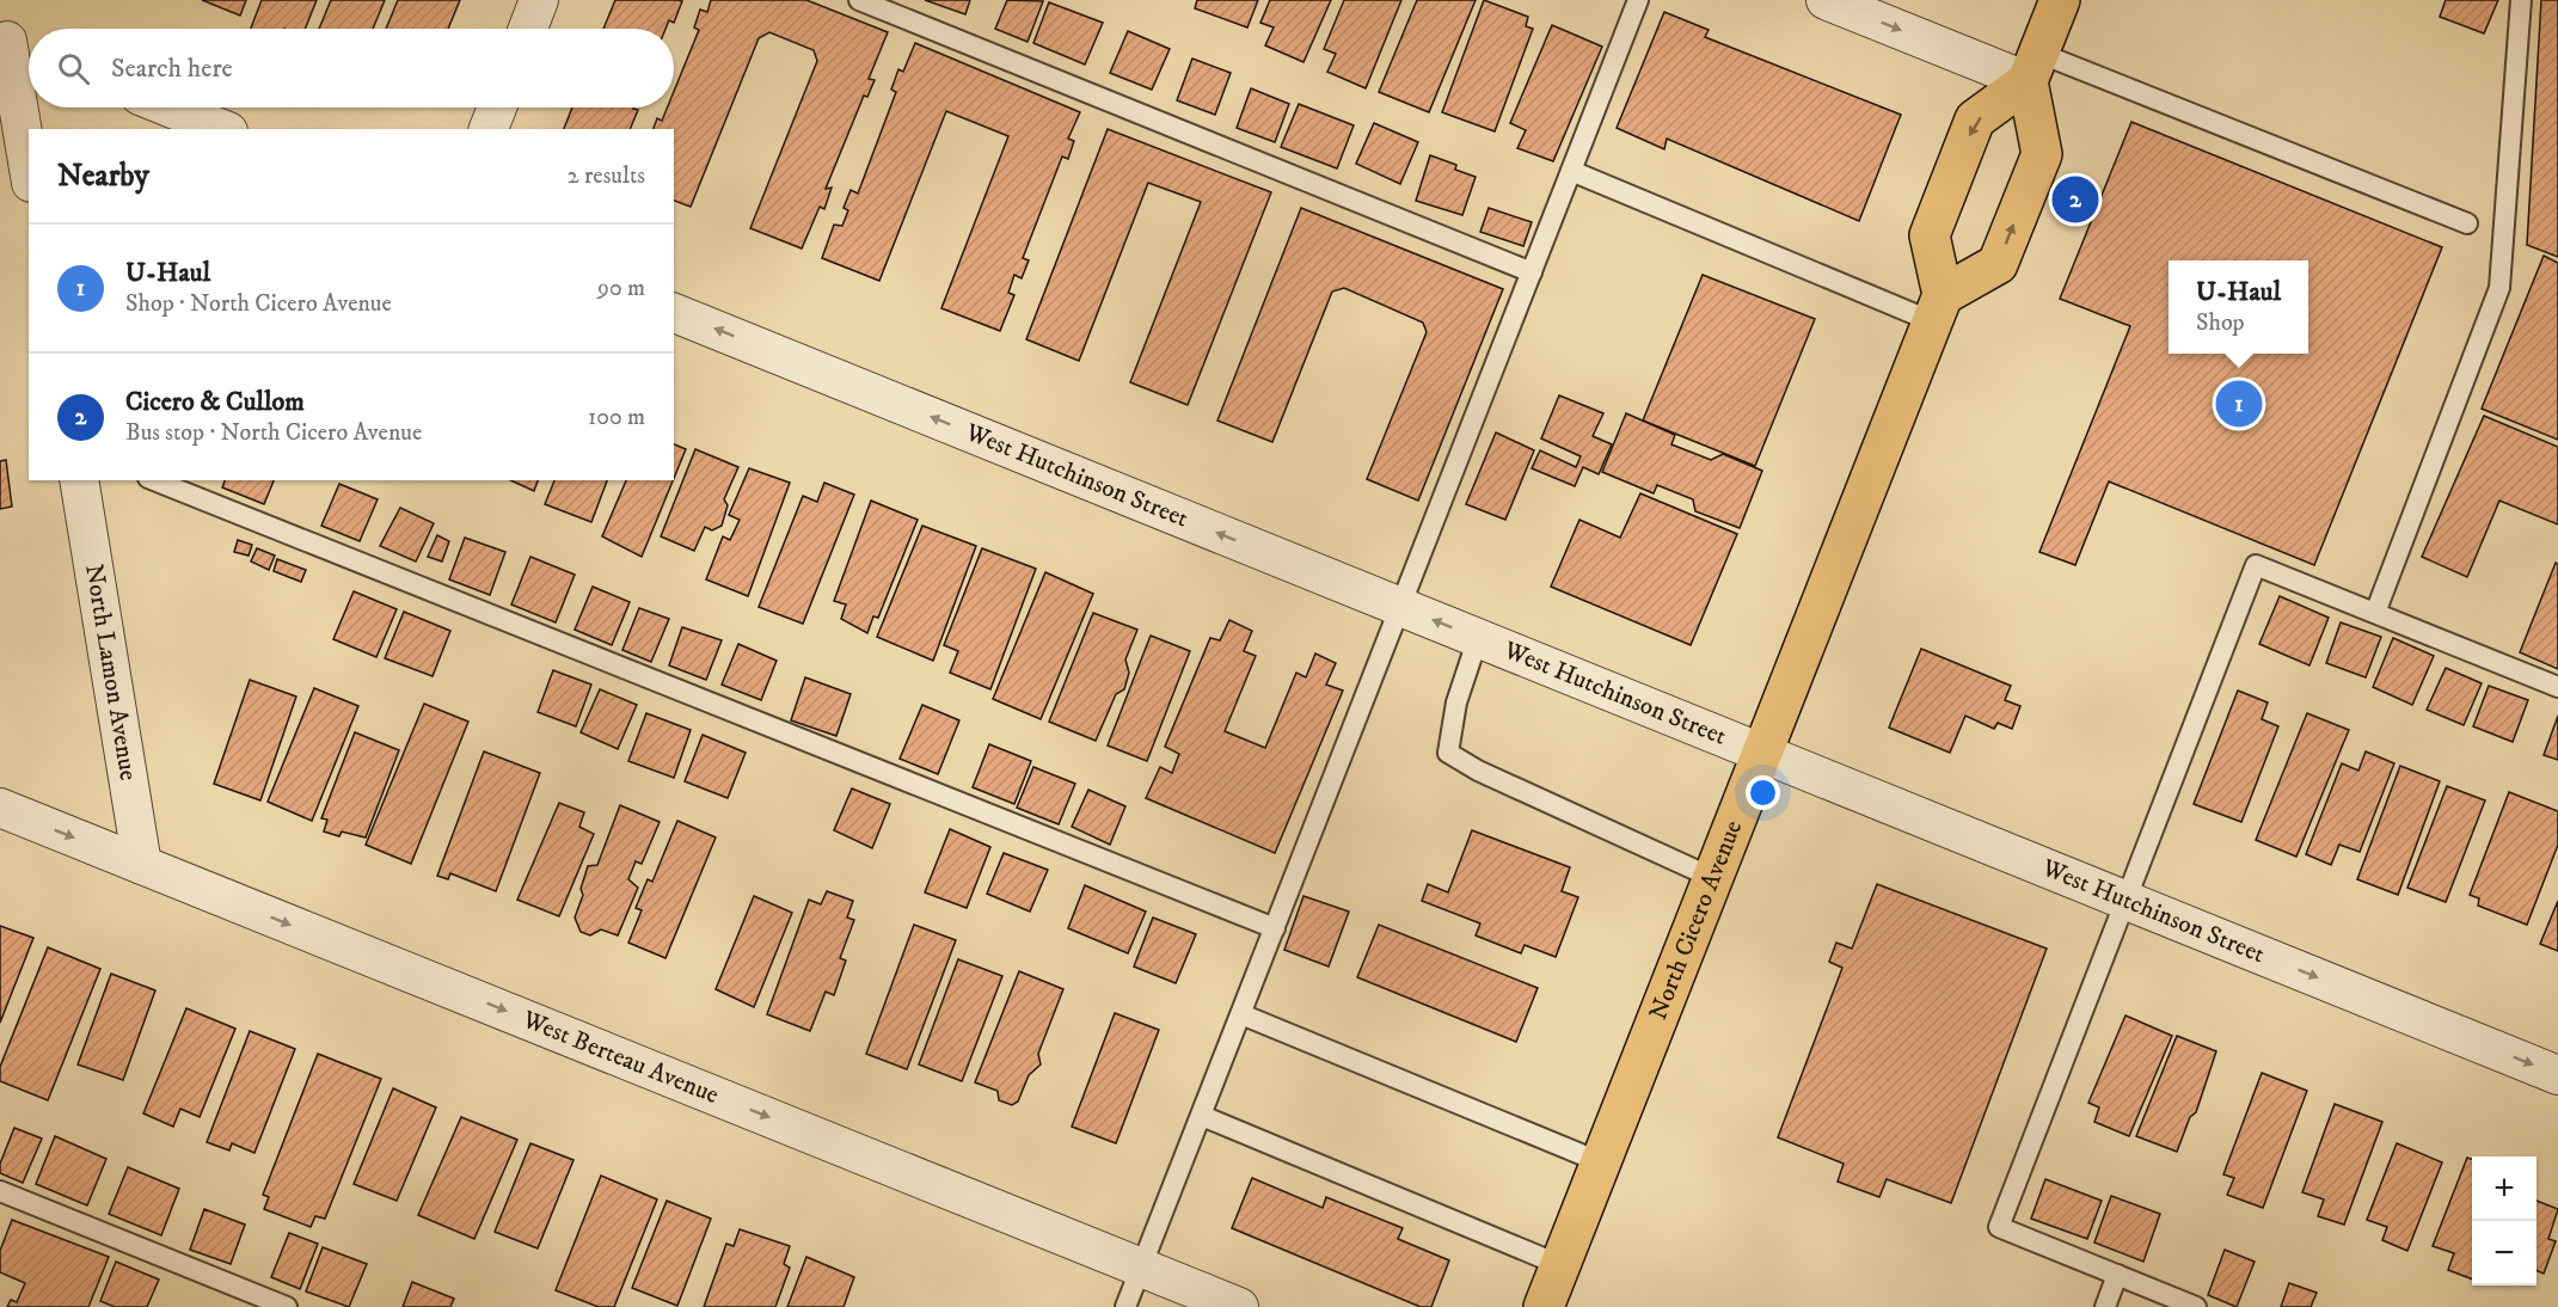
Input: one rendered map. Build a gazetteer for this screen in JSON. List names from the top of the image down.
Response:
{
  "streets": {
    "main road": ["North Cicero Avenue"],
    "street": ["West Hutchinson Street", "North Lamon Avenue", "West Berteau Avenue"]
  },
  "crossings": [
    ["West Hutchinson Street", "North Cicero Avenue"],
    ["North Lamon Avenue", "West Berteau Avenue"]
  ],
  "one_way": ["West Berteau Avenue"],
  "page": {
    "search": "Search here",
    "heading": ["Nearby", "2 results"],
    "pins": ["2", "1"],
    "list": [
      {
        "mark": "1",
        "name": "U-Haul",
        "note": "Shop · North Cicero Avenue",
        "value": "90 m"
      },
      {
        "mark": "2",
        "name": "Cicero & Cullom",
        "note": "Bus stop · North Cicero Avenue",
        "value": "100 m"
      }
    ],
    "popup": ["U-Haul", "Shop"],
    "map_buttons": ["+", "−"]
  }
}
